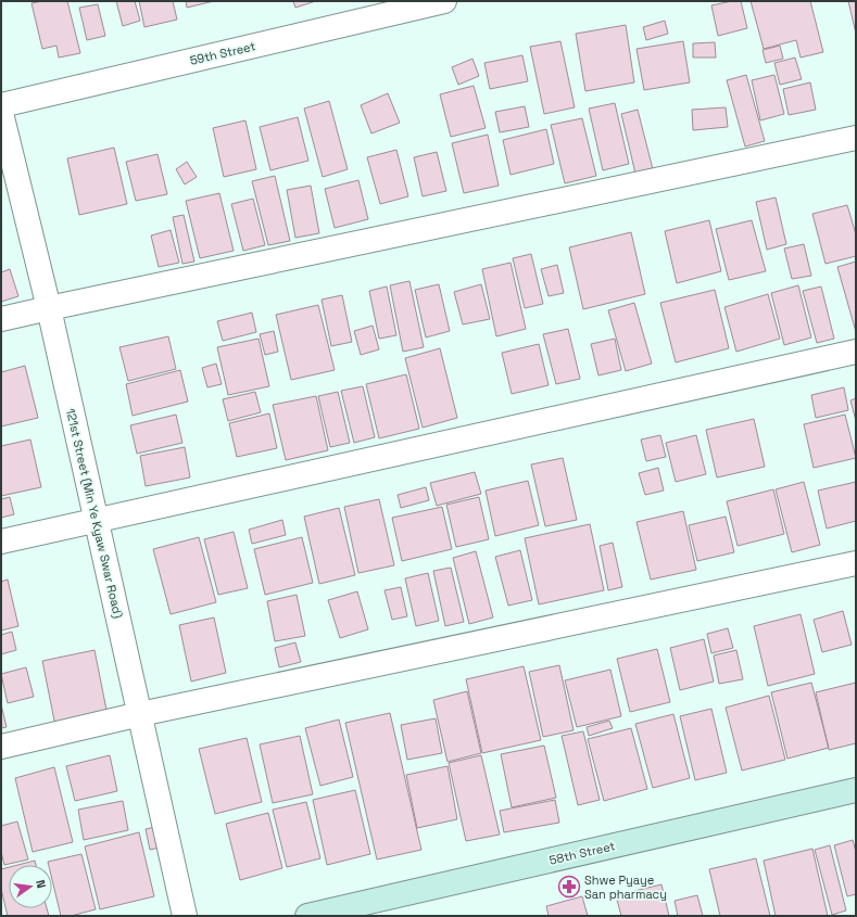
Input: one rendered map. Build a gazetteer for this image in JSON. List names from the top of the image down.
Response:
{
  "streets": {
    "main road": ["58th Street"],
    "street": ["59th Street", "121st Street (Min Ye Kyaw Swar Road)"]
  },
  "places": {
    "pharmacy": ["Shwe Pyaye San pharmacy"]
  },
  "north": "right"
}
